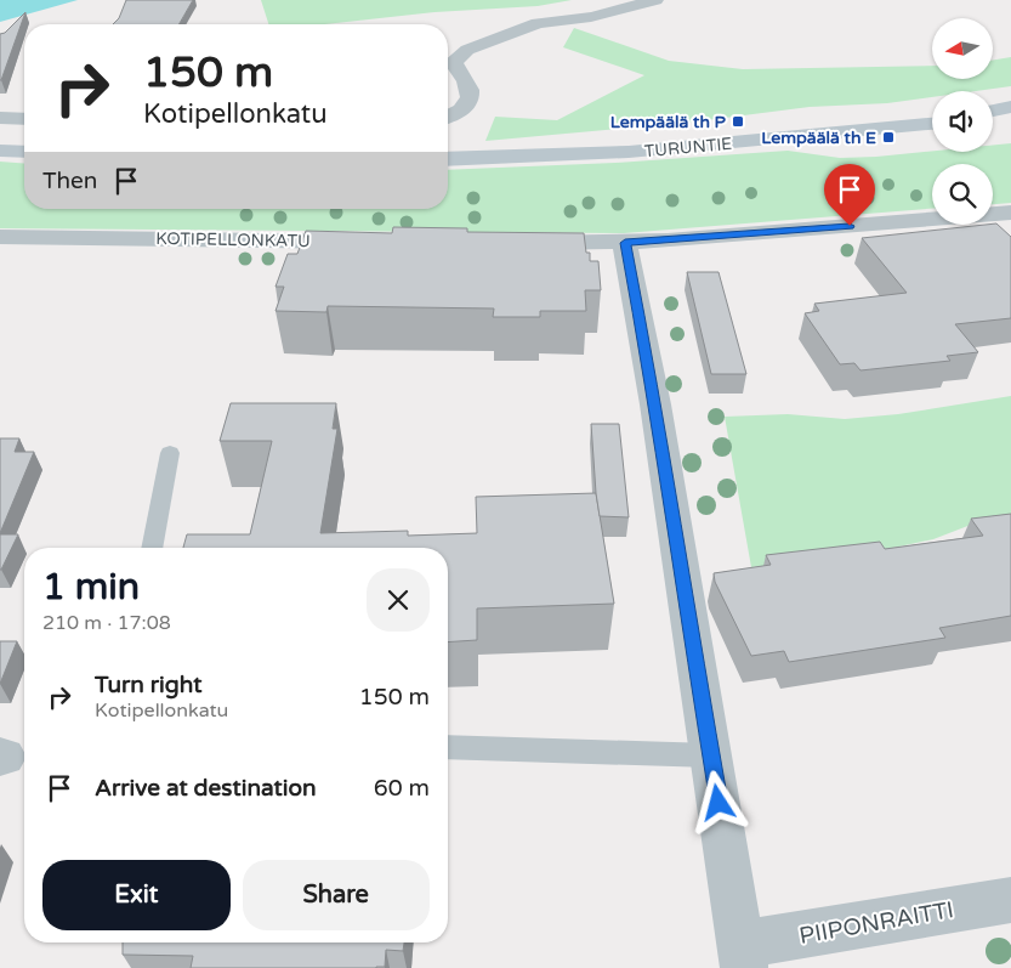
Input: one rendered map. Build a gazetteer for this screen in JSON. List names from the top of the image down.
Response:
{
  "streets": {
    "main road": ["TURUNTIE"],
    "street": ["KOTIPELLONKATU", "PIIPONRAITTI"]
  },
  "places": {
    "transit": ["Lempäälä th P", "Lempäälä th E"]
  },
  "north": "left",
  "page": {
    "turn": ["150 m", "Kotipellonkatu"],
    "then": "Then",
    "heading": ["1 min", "210 m · 17:08"],
    "list": [
      {
        "name": "Turn right",
        "note": "Kotipellonkatu",
        "value": "150 m"
      },
      {
        "name": "Arrive at destination",
        "value": "60 m"
      }
    ],
    "buttons": ["Exit", "Share"]
  }
}
